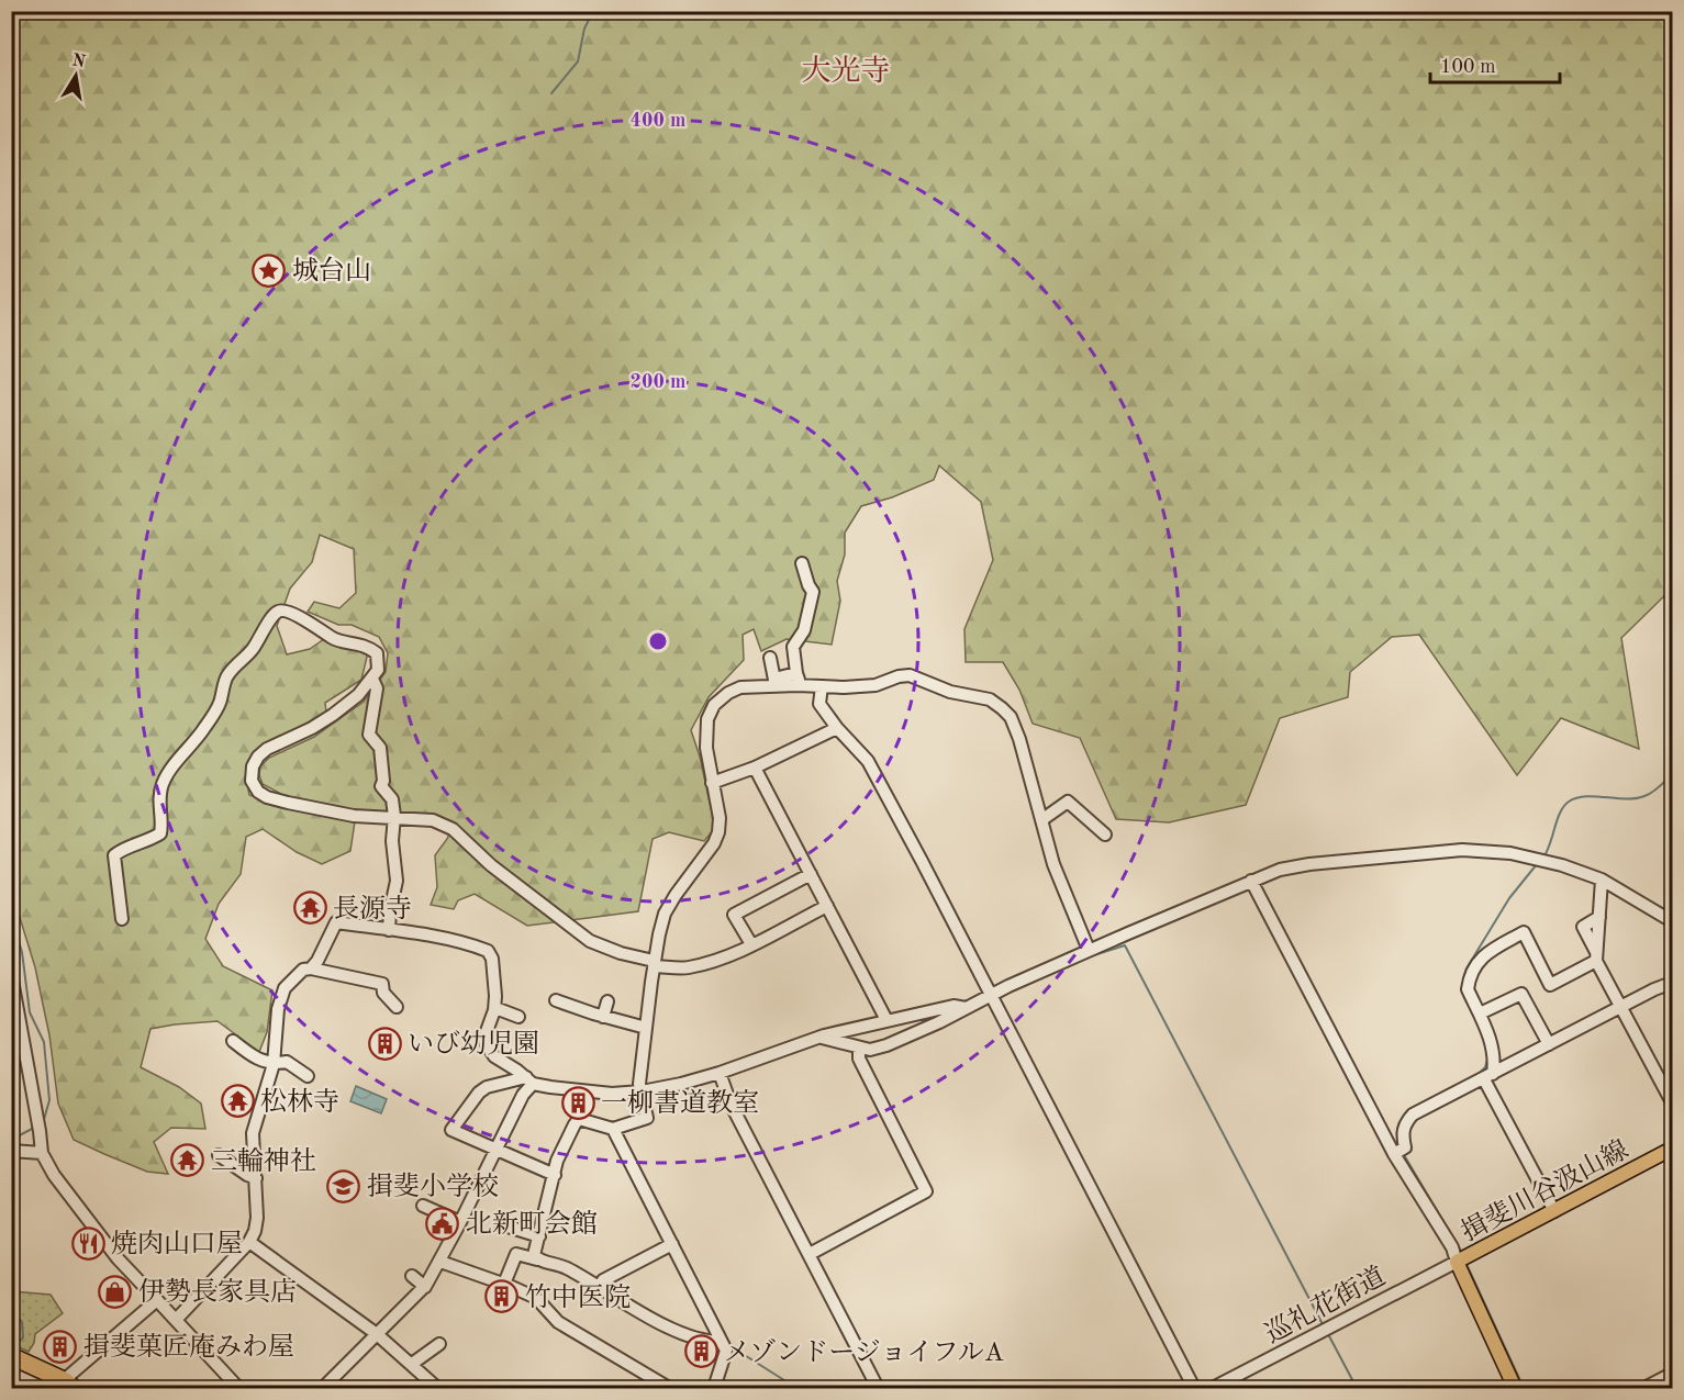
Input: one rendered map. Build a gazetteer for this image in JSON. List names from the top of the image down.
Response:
{
  "streets": {
    "main road": ["揖斐川谷汲山線"],
    "street": ["巡礼花街道"]
  },
  "crossings": [
    ["揖斐川谷汲山線", "巡礼花街道"]
  ],
  "districts": ["大光寺"],
  "places": {
    "place": ["城台山"],
    "temple": ["長源寺", "松林寺", "三輪神社"],
    "building": [
      "いび幼児園",
      "一柳書道教室",
      "竹中医院",
      "揖斐菓匠庵みわ屋",
      "メゾンドージョイフルA"
    ],
    "school or university": ["揖斐小学校"],
    "public building": ["北新町会館"],
    "restaurant": ["焼肉山口屋"],
    "shop": ["伊勢長家具店"]
  },
  "scale_bar": "100 m",
  "north": "top",
  "rings": ["400 m", "200 m"]
}
